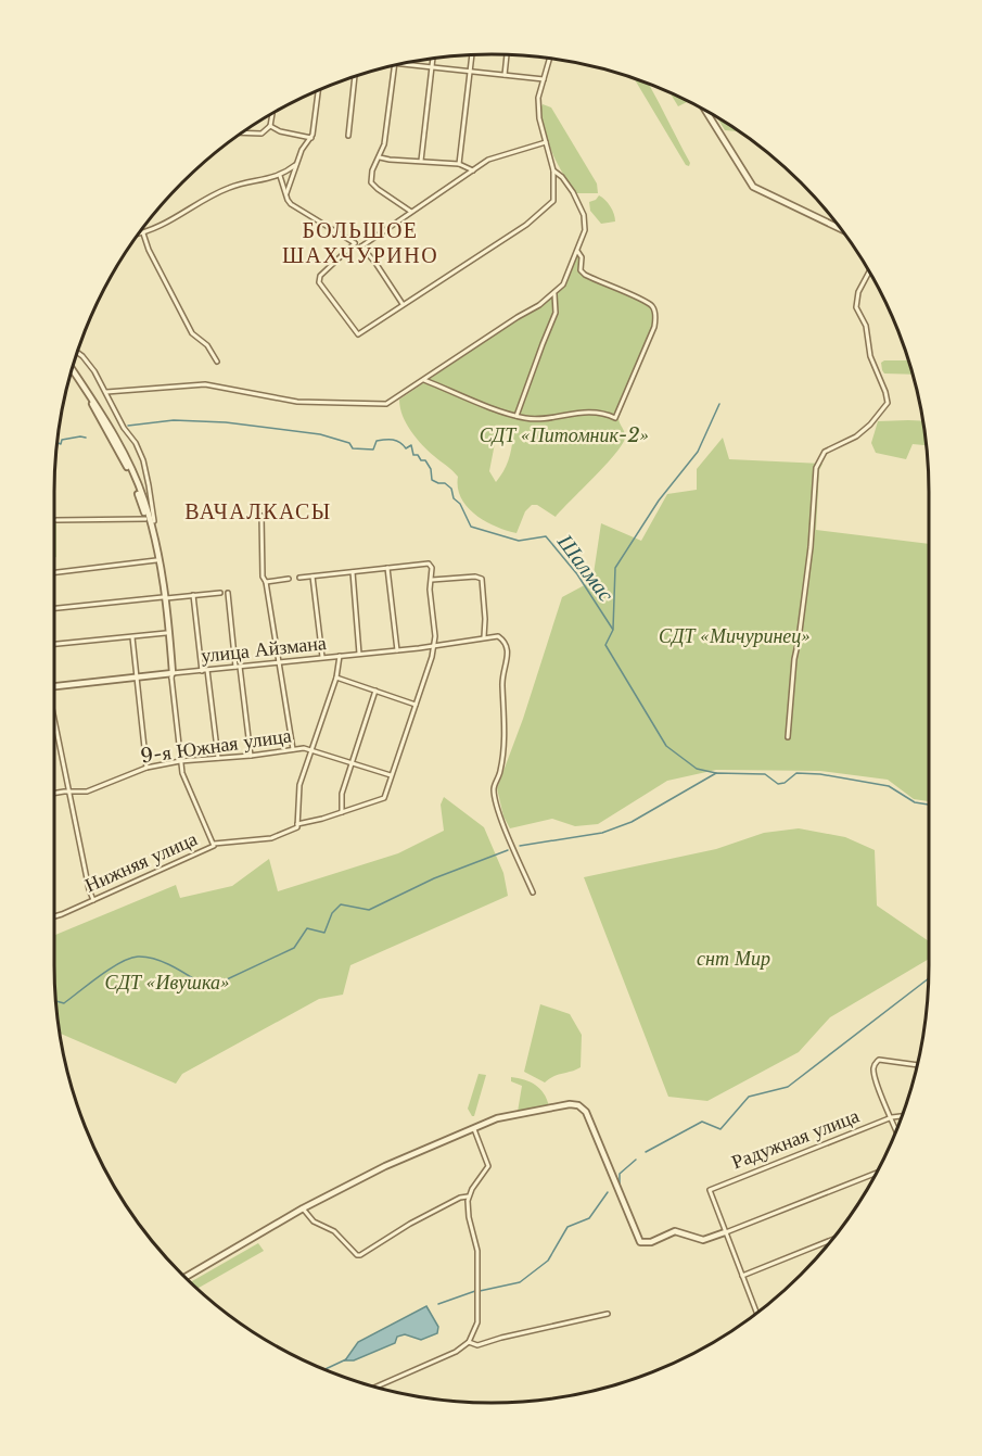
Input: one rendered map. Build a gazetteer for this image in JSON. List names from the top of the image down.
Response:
{
  "streets": {
    "street": [
      "улица Айзмана",
      "9-я Южная улица",
      "Нижняя улица",
      "Радужная улица"
    ]
  },
  "crossings": [
    ["9-я Южная улица", "Нижняя улица"]
  ],
  "districts": ["БОЛЬШОЕ ШАХЧУРИНО", "ВАЧАЛКАСЫ"],
  "water": ["Шалмас"],
  "parks": [
    "СДТ «Питомник-2»",
    "СДТ «Мичуринец»",
    "снт Мир",
    "СДТ «Ивушка»"
  ]
}
